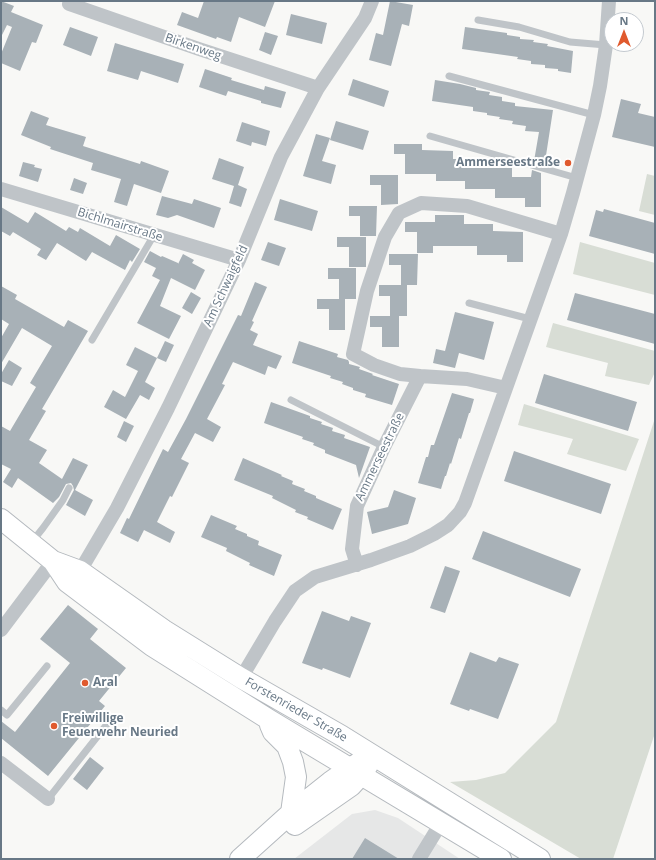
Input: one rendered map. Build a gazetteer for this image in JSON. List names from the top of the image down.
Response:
{
  "streets": {
    "main road": ["Forstenrieder Straße"],
    "street": [
      "Birkenweg",
      "Bichlmairstraße",
      "Am Schwaigfeld",
      "Ammerseestraße"
    ]
  },
  "crossings": [
    ["Birkenweg", "Am Schwaigfeld"],
    ["Bichlmairstraße", "Am Schwaigfeld"],
    ["Am Schwaigfeld", "Forstenrieder Straße"]
  ],
  "places": ["Ammerseestraße", "Aral", "Freiwillige Feuerwehr Neuried"],
  "north": "top"
}
